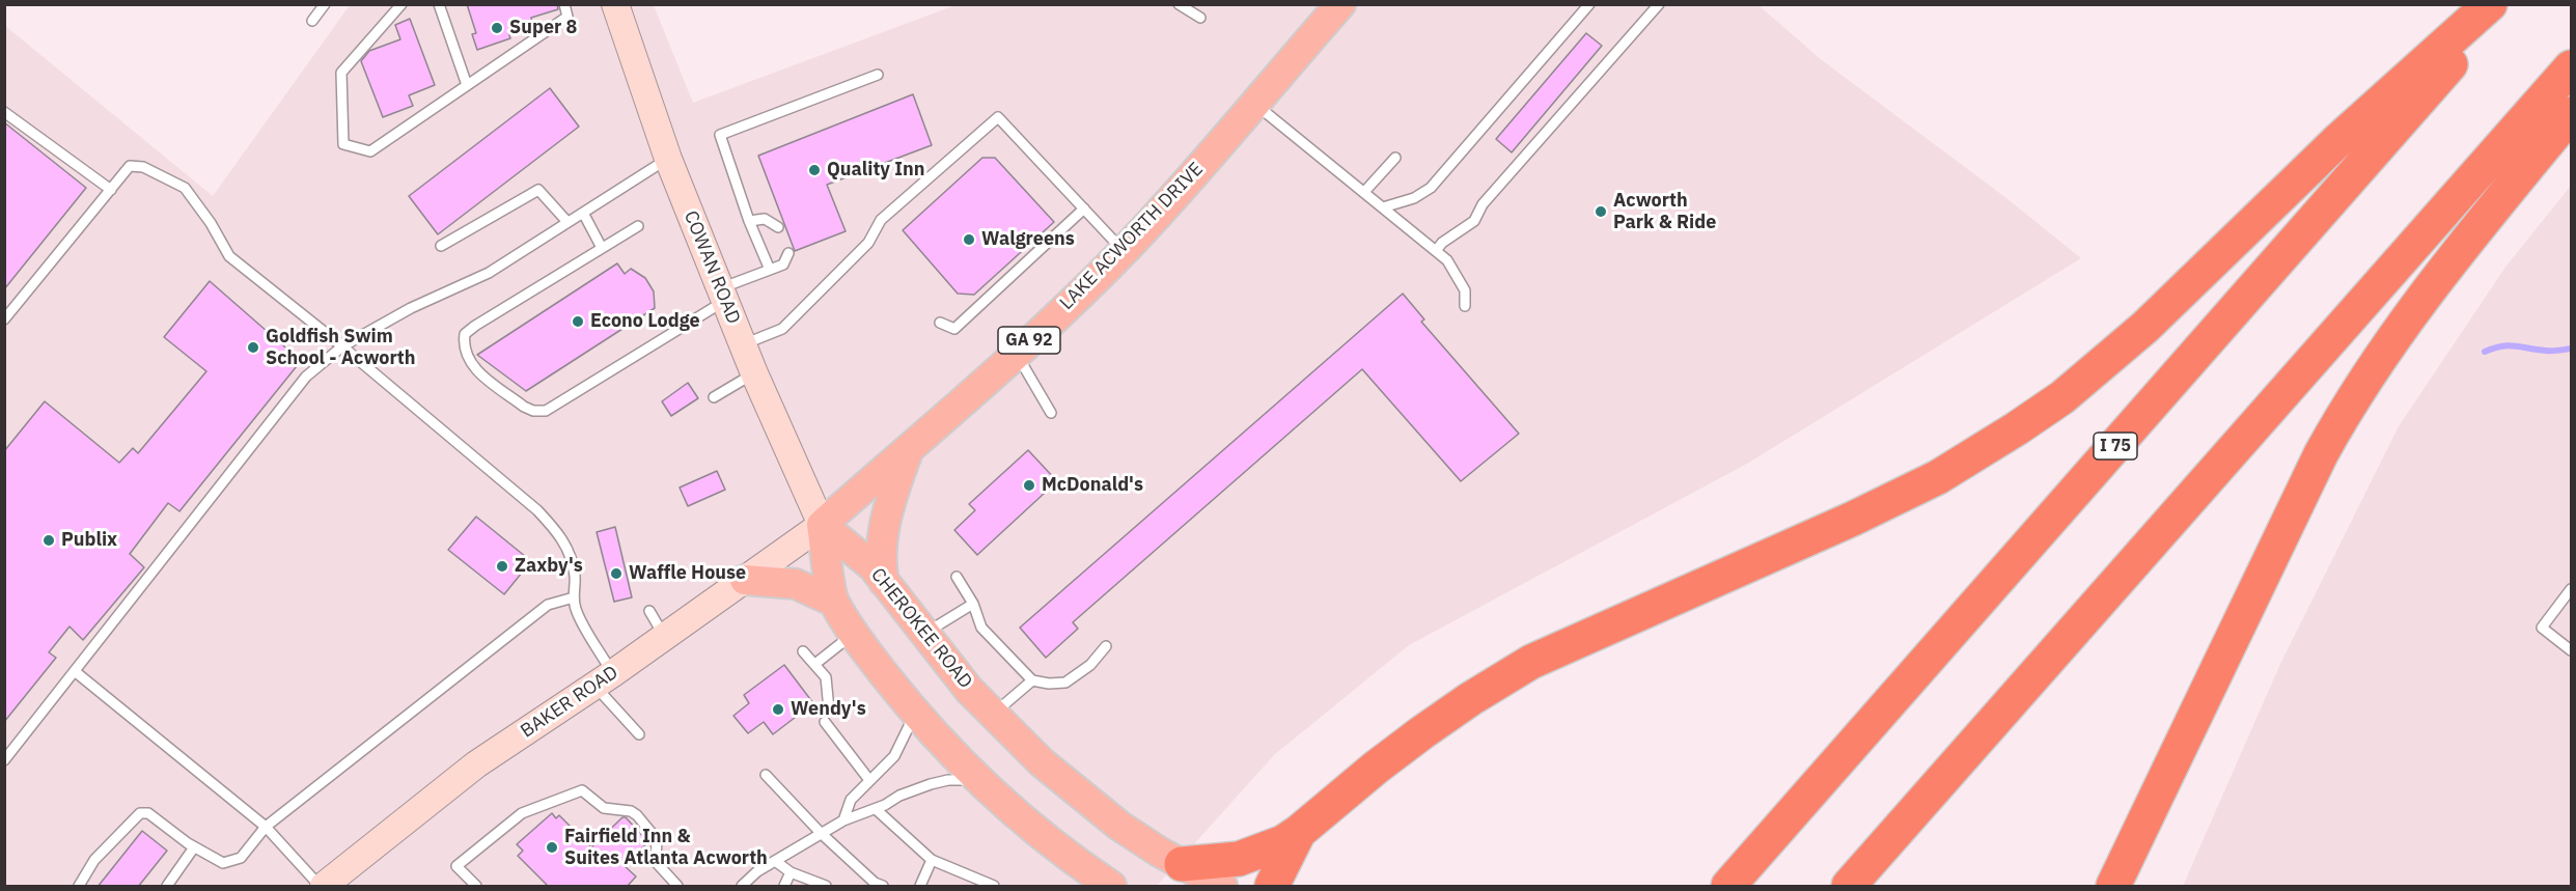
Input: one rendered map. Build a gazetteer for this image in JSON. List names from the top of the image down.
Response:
{
  "streets": {
    "highway": ["I 75"],
    "main road": [
      "LAKE ACWORTH DRIVE",
      "COWAN ROAD",
      "GA 92",
      "CHEROKEE ROAD",
      "BAKER ROAD"
    ]
  },
  "crossings": [
    ["LAKE ACWORTH DRIVE", "COWAN ROAD"],
    ["LAKE ACWORTH DRIVE", "CHEROKEE ROAD"],
    ["LAKE ACWORTH DRIVE", "BAKER ROAD"],
    ["COWAN ROAD", "CHEROKEE ROAD"],
    ["COWAN ROAD", "BAKER ROAD"],
    ["CHEROKEE ROAD", "BAKER ROAD"]
  ],
  "places": [
    "Super 8",
    "Quality Inn",
    "Acworth Park & Ride",
    "Walgreens",
    "Econo Lodge",
    "Goldfish Swim School - Acworth",
    "McDonald's",
    "Publix",
    "Zaxby's",
    "Waffle House",
    "Wendy's",
    "Fairfield Inn & Suites Atlanta Acworth"
  ]
}
